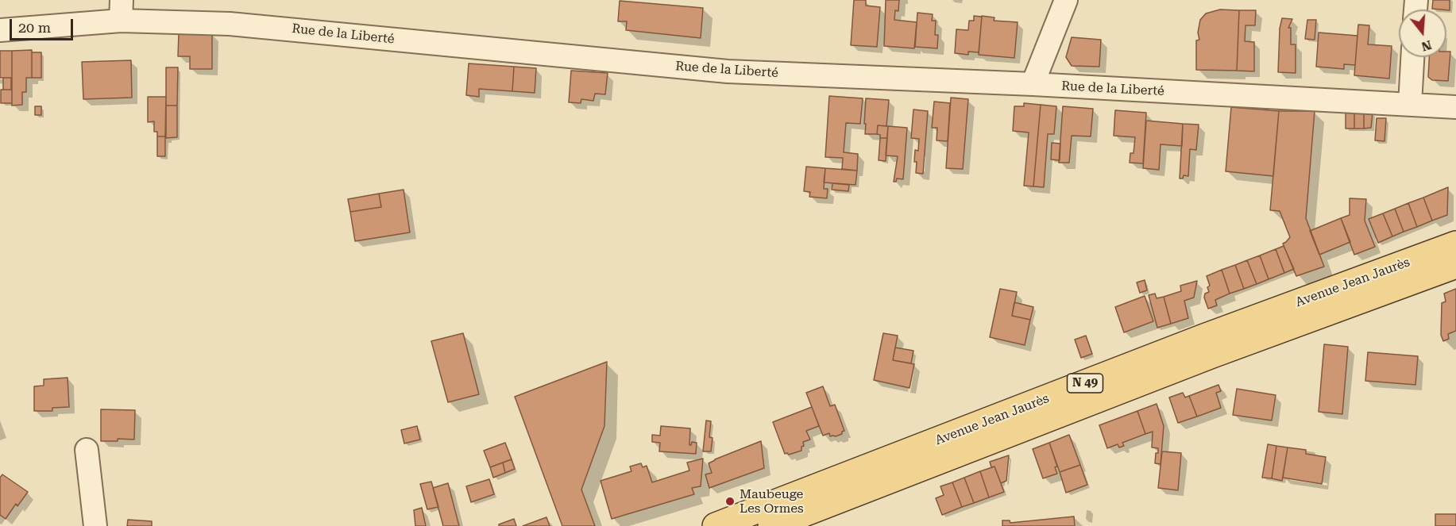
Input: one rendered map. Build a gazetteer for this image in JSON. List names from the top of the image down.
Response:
{
  "streets": {
    "main road": ["Avenue Jean Jaurès", "N 49"],
    "street": ["Rue de la Liberté"]
  },
  "places": ["Maubeuge Les Ormes"],
  "scale_bar": "20 m",
  "north": "bottom"
}
